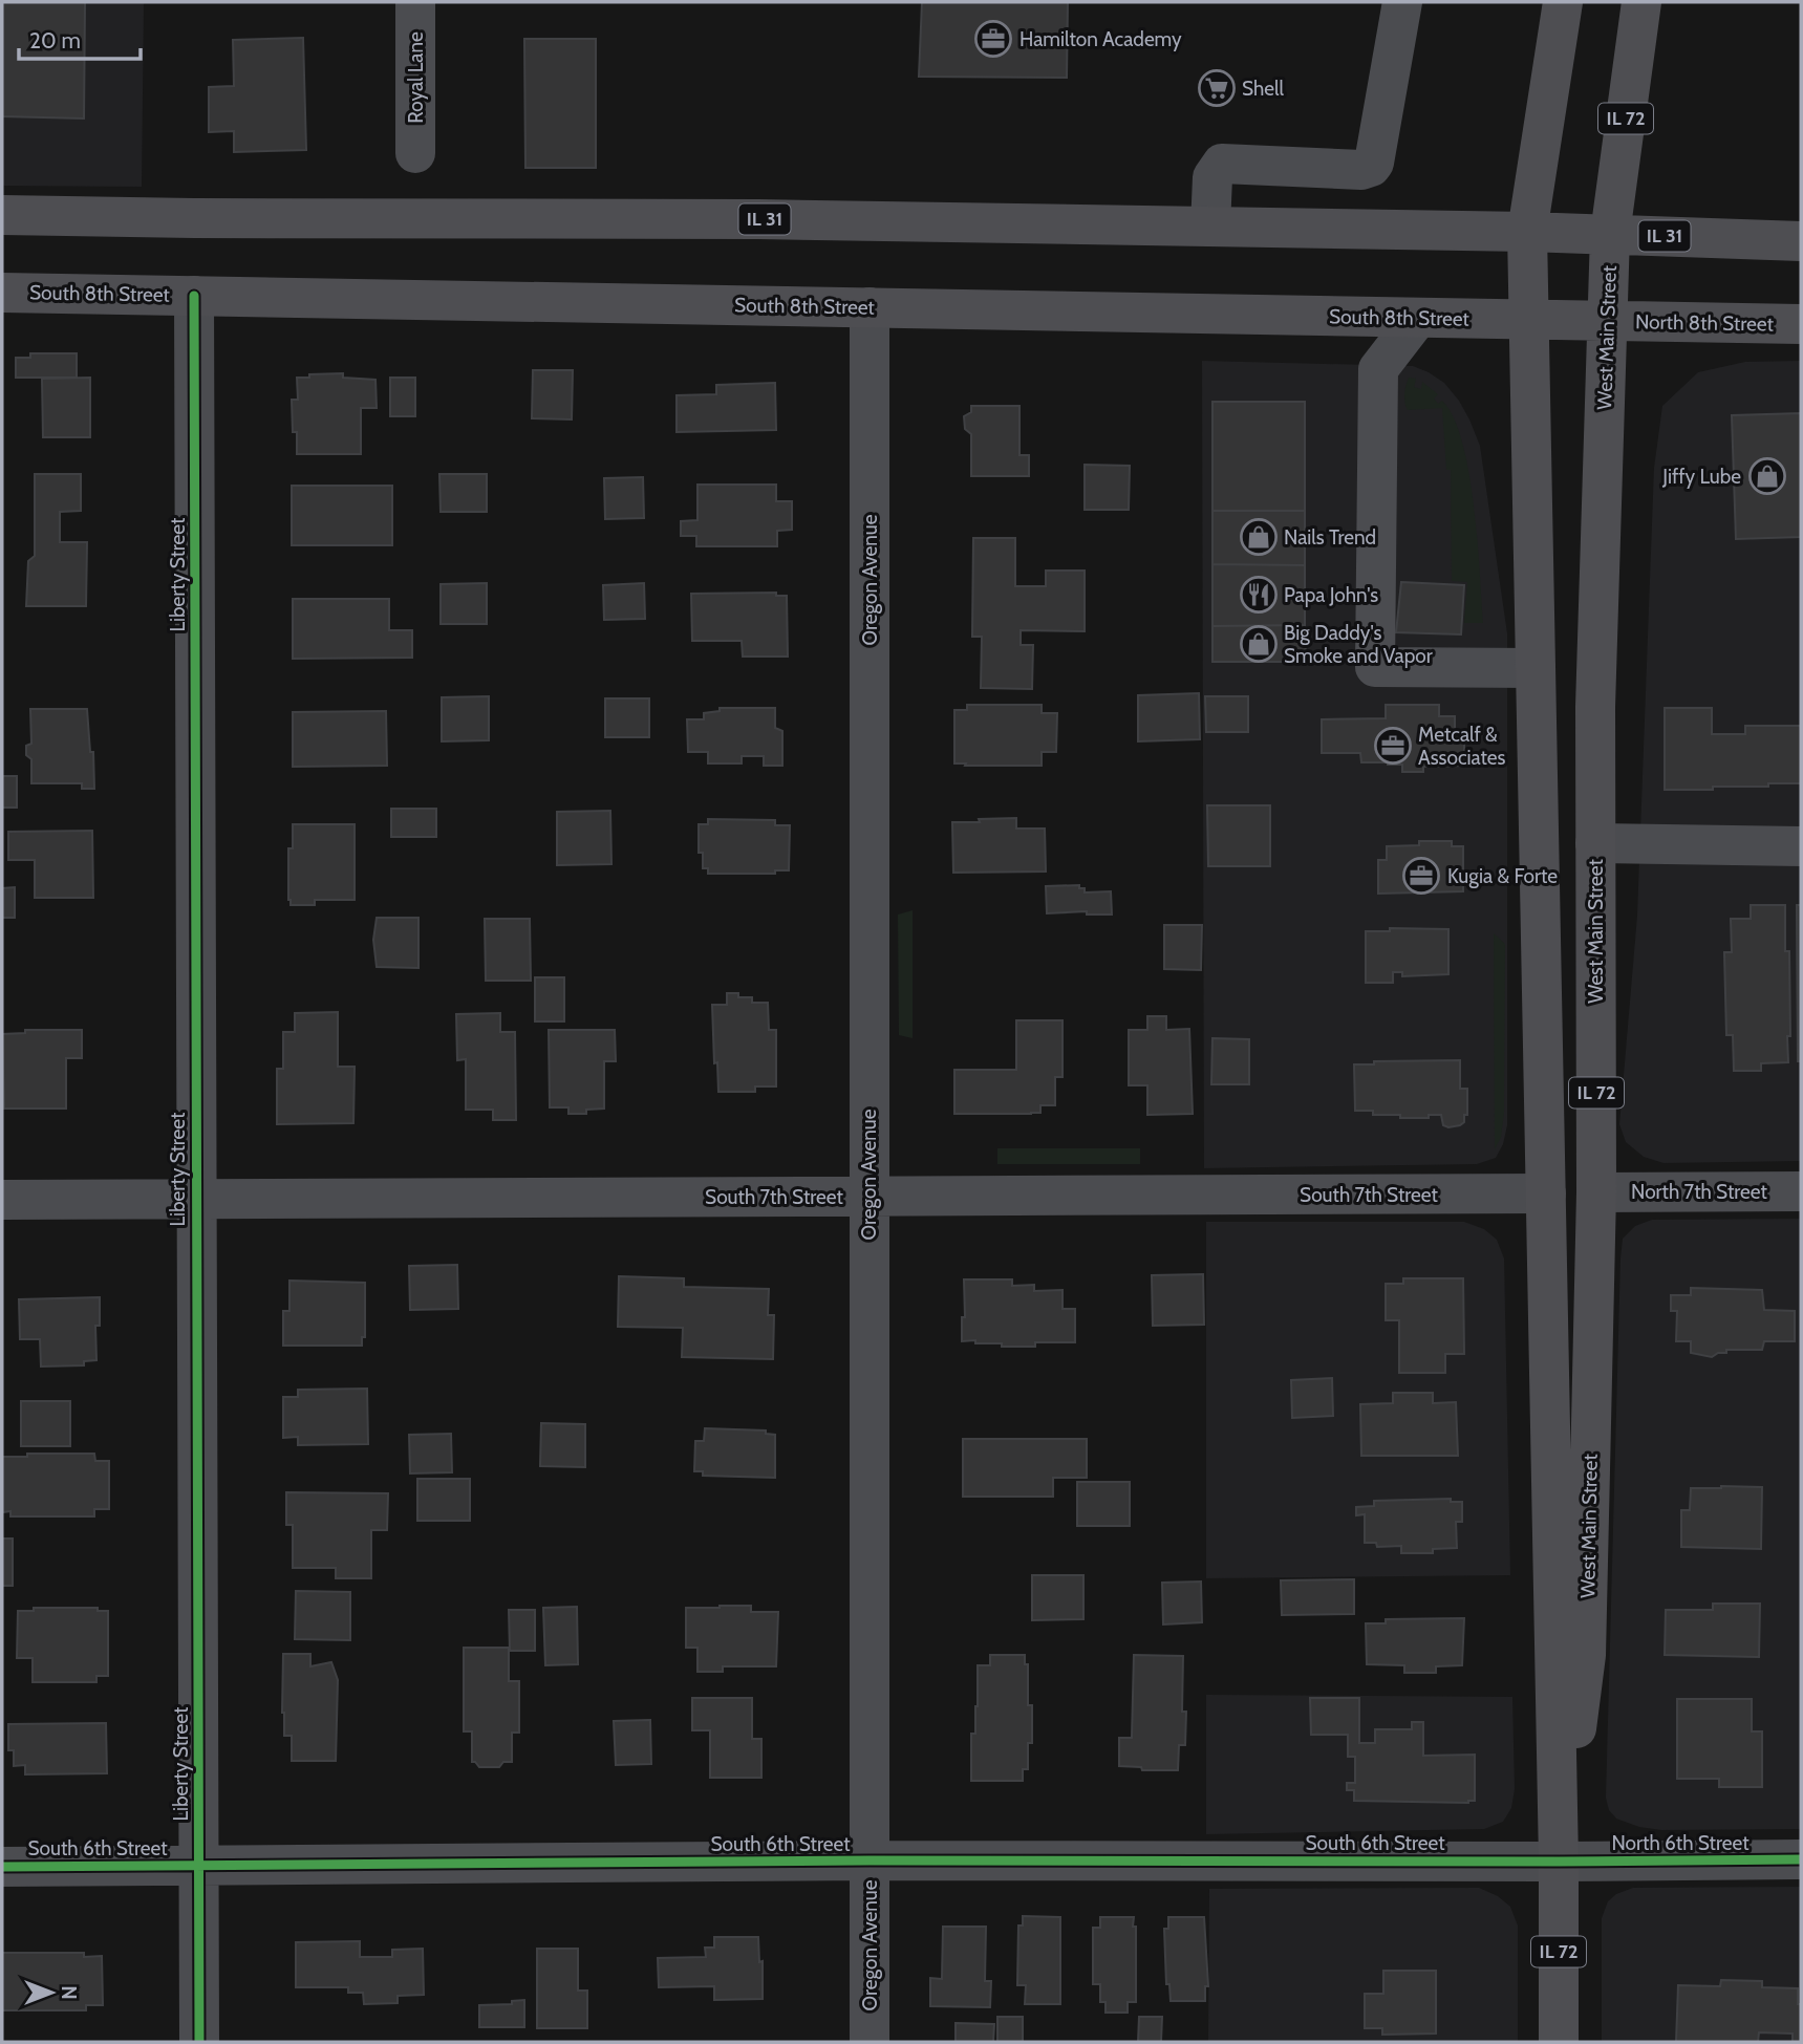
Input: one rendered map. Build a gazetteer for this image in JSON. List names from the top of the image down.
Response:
{
  "streets": {
    "main road": [
      "IL 72",
      "IL 31",
      "South 8th Street",
      "North 8th Street",
      "West Main Street"
    ],
    "street": [
      "Royal Lane",
      "Liberty Street",
      "Oregon Avenue",
      "North 7th Street",
      "South 7th Street",
      "South 6th Street",
      "North 6th Street"
    ]
  },
  "crossings": [
    ["IL 31", "West Main Street"],
    ["South 8th Street", "North 8th Street"],
    ["South 8th Street", "West Main Street"],
    ["South 8th Street", "Liberty Street"],
    ["South 8th Street", "Oregon Avenue"],
    ["North 8th Street", "West Main Street"],
    ["West Main Street", "North 7th Street"],
    ["West Main Street", "South 7th Street"],
    ["West Main Street", "South 6th Street"],
    ["West Main Street", "North 6th Street"],
    ["Liberty Street", "South 7th Street"],
    ["Liberty Street", "South 6th Street"],
    ["Oregon Avenue", "South 7th Street"],
    ["Oregon Avenue", "South 6th Street"],
    ["South 6th Street", "North 6th Street"]
  ],
  "places": {
    "office": ["Hamilton Academy", "Metcalf & Associates", "Kugia & Forte"],
    "supermarket": ["Shell"],
    "shop": ["Jiffy Lube", "Nails Trend", "Big Daddy's Smoke and Vapor"],
    "restaurant": ["Papa John's"]
  },
  "scale_bar": "20 m",
  "north": "right"
}
